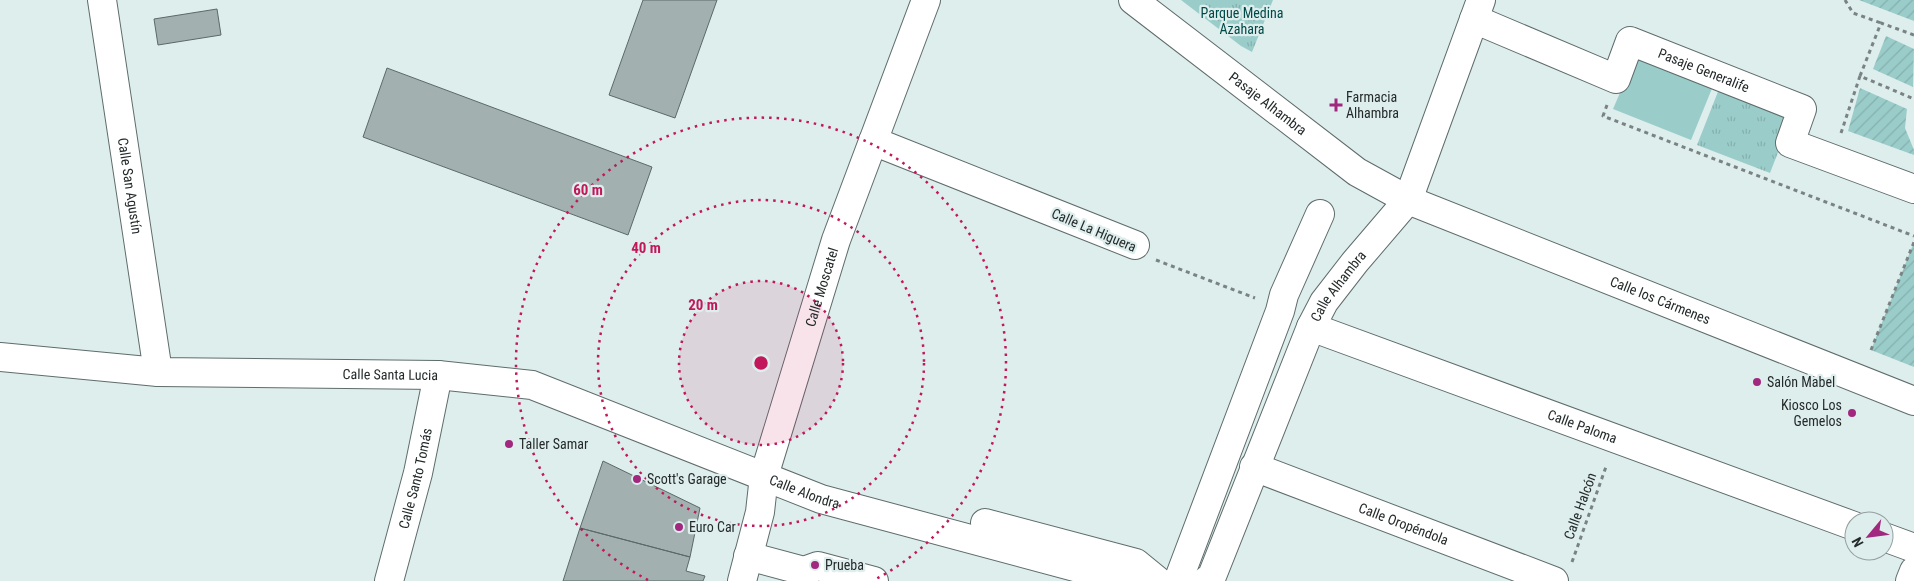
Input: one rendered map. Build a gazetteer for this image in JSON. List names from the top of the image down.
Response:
{
  "streets": {
    "street": [
      "Pasaje Generalife",
      "Pasaje Alhambra",
      "Calle San Agustín",
      "Calle La Higuera",
      "Calle Moscatel",
      "Calle Alhambra",
      "Calle los Cármenes",
      "Calle Santa Lucia",
      "Calle Paloma",
      "Calle Santo Tomás",
      "Calle Alondra",
      "Calle Oropéndola"
    ],
    "path": ["Calle Halcón"]
  },
  "crossings": [
    ["Pasaje Alhambra", "Calle Alhambra"],
    ["Pasaje Alhambra", "Calle los Cármenes"],
    ["Calle San Agustín", "Calle Santa Lucia"],
    ["Calle La Higuera", "Calle Moscatel"],
    ["Calle Moscatel", "Calle Santa Lucia"],
    ["Calle Moscatel", "Calle Alondra"],
    ["Calle Alhambra", "Calle los Cármenes"],
    ["Calle Alhambra", "Calle Paloma"],
    ["Calle Alhambra", "Calle Oropéndola"],
    ["Calle Santa Lucia", "Calle Santo Tomás"],
    ["Calle Santa Lucia", "Calle Alondra"],
    ["Calle Paloma", "Calle Halcón"],
    ["Calle Halcón", "Calle Oropéndola"]
  ],
  "parks": ["Parque Medina Azahara"],
  "places": {
    "health": ["Farmacia Alhambra"],
    "other": [
      "Salón Mabel",
      "Kiosco Los Gemelos",
      "Taller Samar",
      "Scott's Garage",
      "Euro Car",
      "Prueba"
    ]
  },
  "north": "bottom left",
  "rings": ["60 m", "40 m", "20 m"]
}
